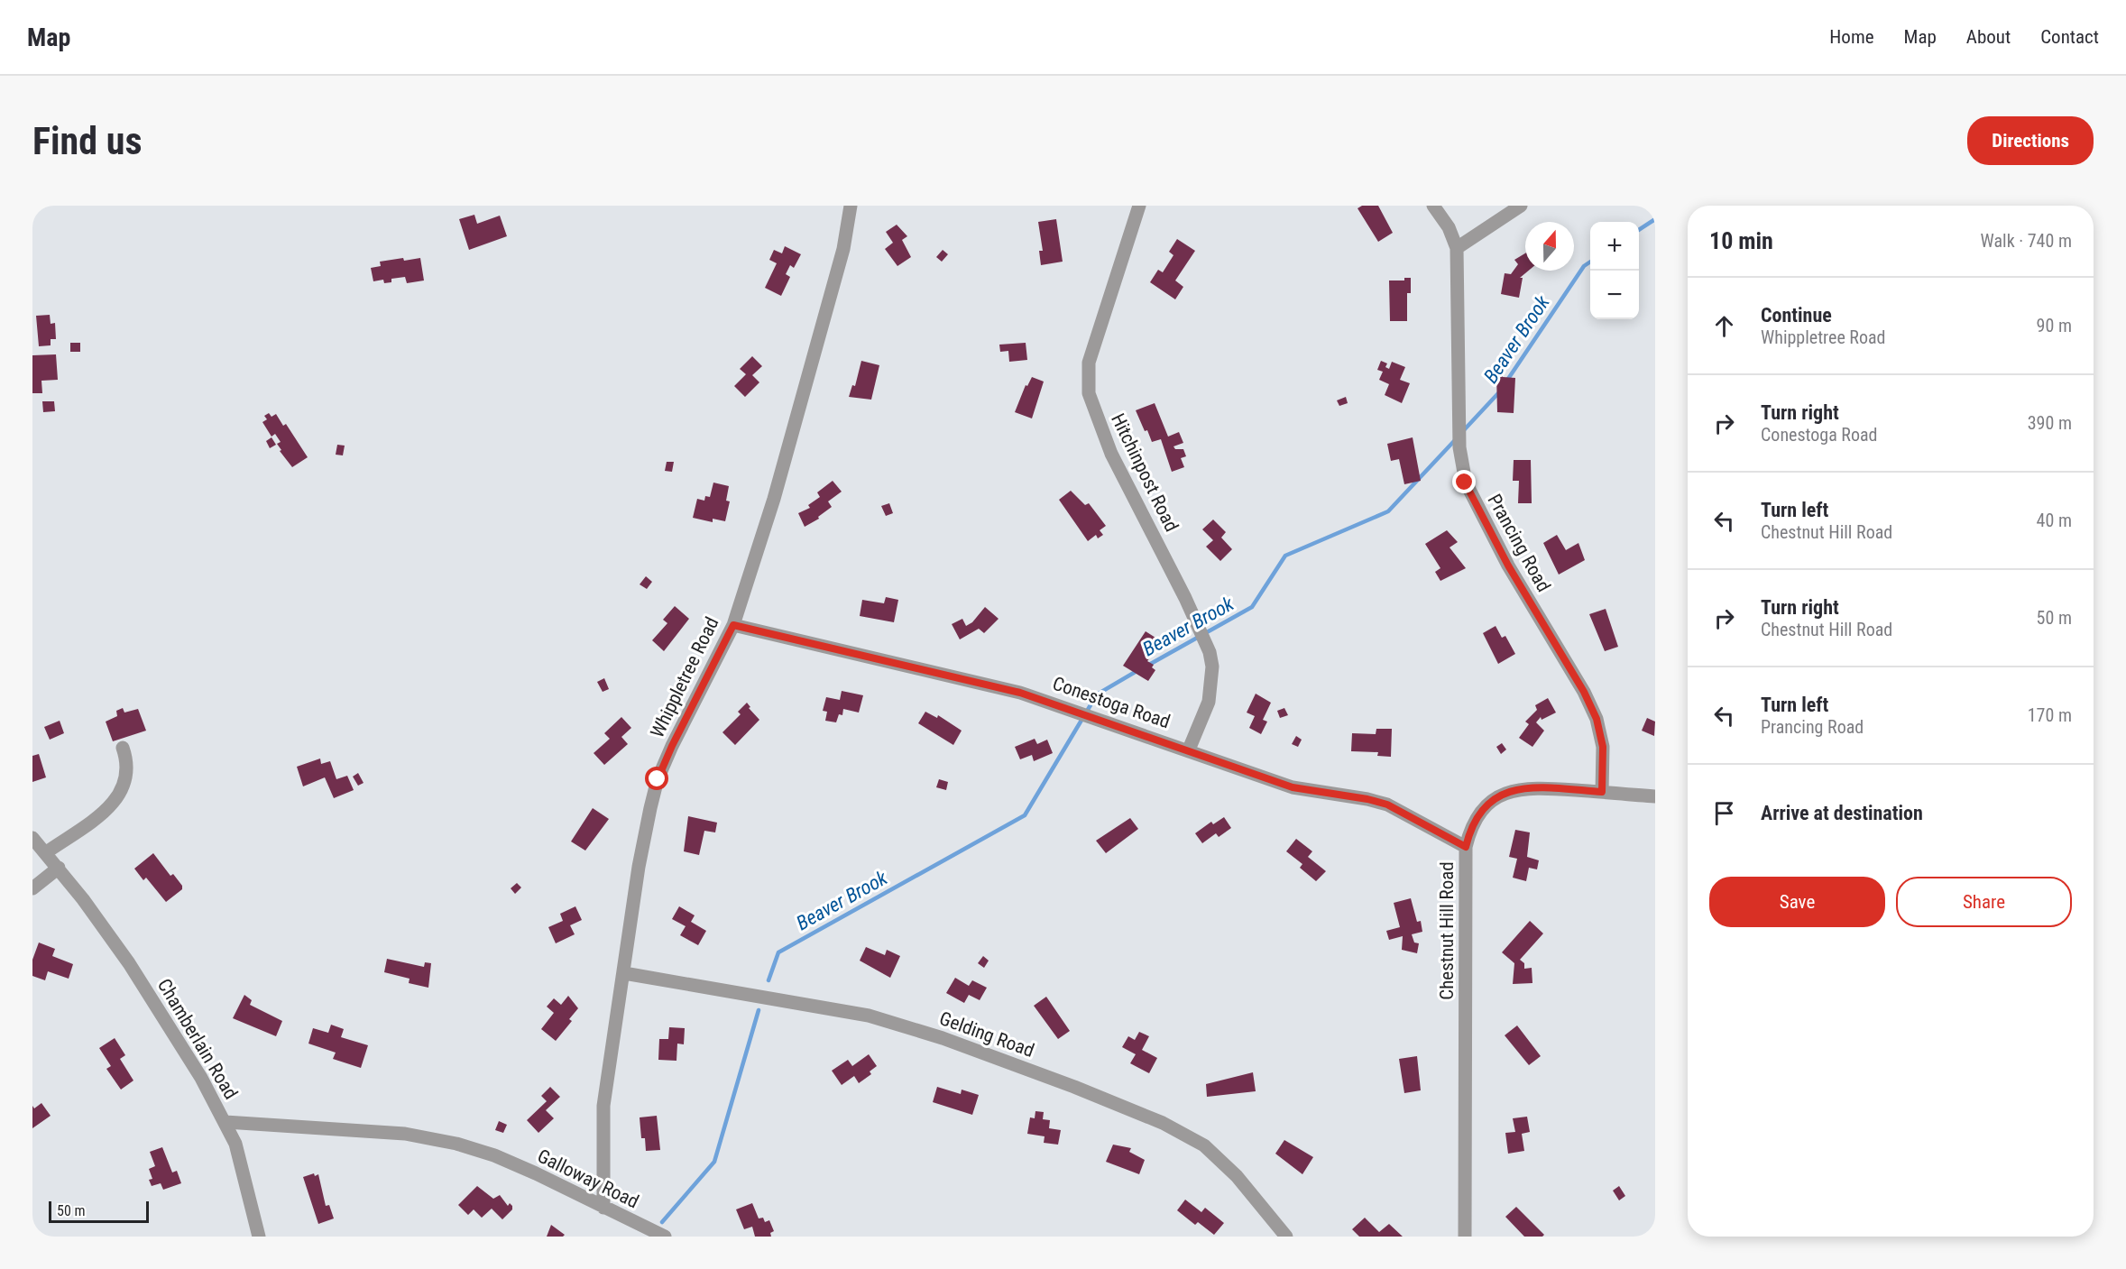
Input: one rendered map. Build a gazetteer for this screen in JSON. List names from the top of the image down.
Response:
{
  "streets": {
    "street": [
      "Hitchinpost Road",
      "Prancing Road",
      "Whippletree Road",
      "Conestoga Road",
      "Chestnut Hill Road",
      "Gelding Road",
      "Chamberlain Road",
      "Galloway Road"
    ]
  },
  "crossings": [
    ["Hitchinpost Road", "Conestoga Road"],
    ["Prancing Road", "Chestnut Hill Road"],
    ["Whippletree Road", "Conestoga Road"],
    ["Whippletree Road", "Gelding Road"],
    ["Whippletree Road", "Galloway Road"],
    ["Conestoga Road", "Chestnut Hill Road"],
    ["Chamberlain Road", "Galloway Road"]
  ],
  "water": ["Beaver Brook"],
  "scale_bar": "50 m",
  "north": "top",
  "page": {
    "header": "Map",
    "nav": [
      "Home",
      "Map",
      "About",
      "Contact"
    ],
    "buttons": [
      "Directions",
      ["Save", "Share"]
    ],
    "title": "Find us",
    "heading": ["10 min", "Walk · 740 m"],
    "map_buttons": ["+", "−"],
    "list": [
      ["Continue", "Whippletree Road", "90 m"],
      ["Turn right", "Conestoga Road", "390 m"],
      ["Turn left", "Chestnut Hill Road", "40 m"],
      ["Turn right", "Chestnut Hill Road", "50 m"],
      ["Turn left", "Prancing Road", "170 m"],
      "Arrive at destination"
    ],
    "scale": "50 m"
  }
}
